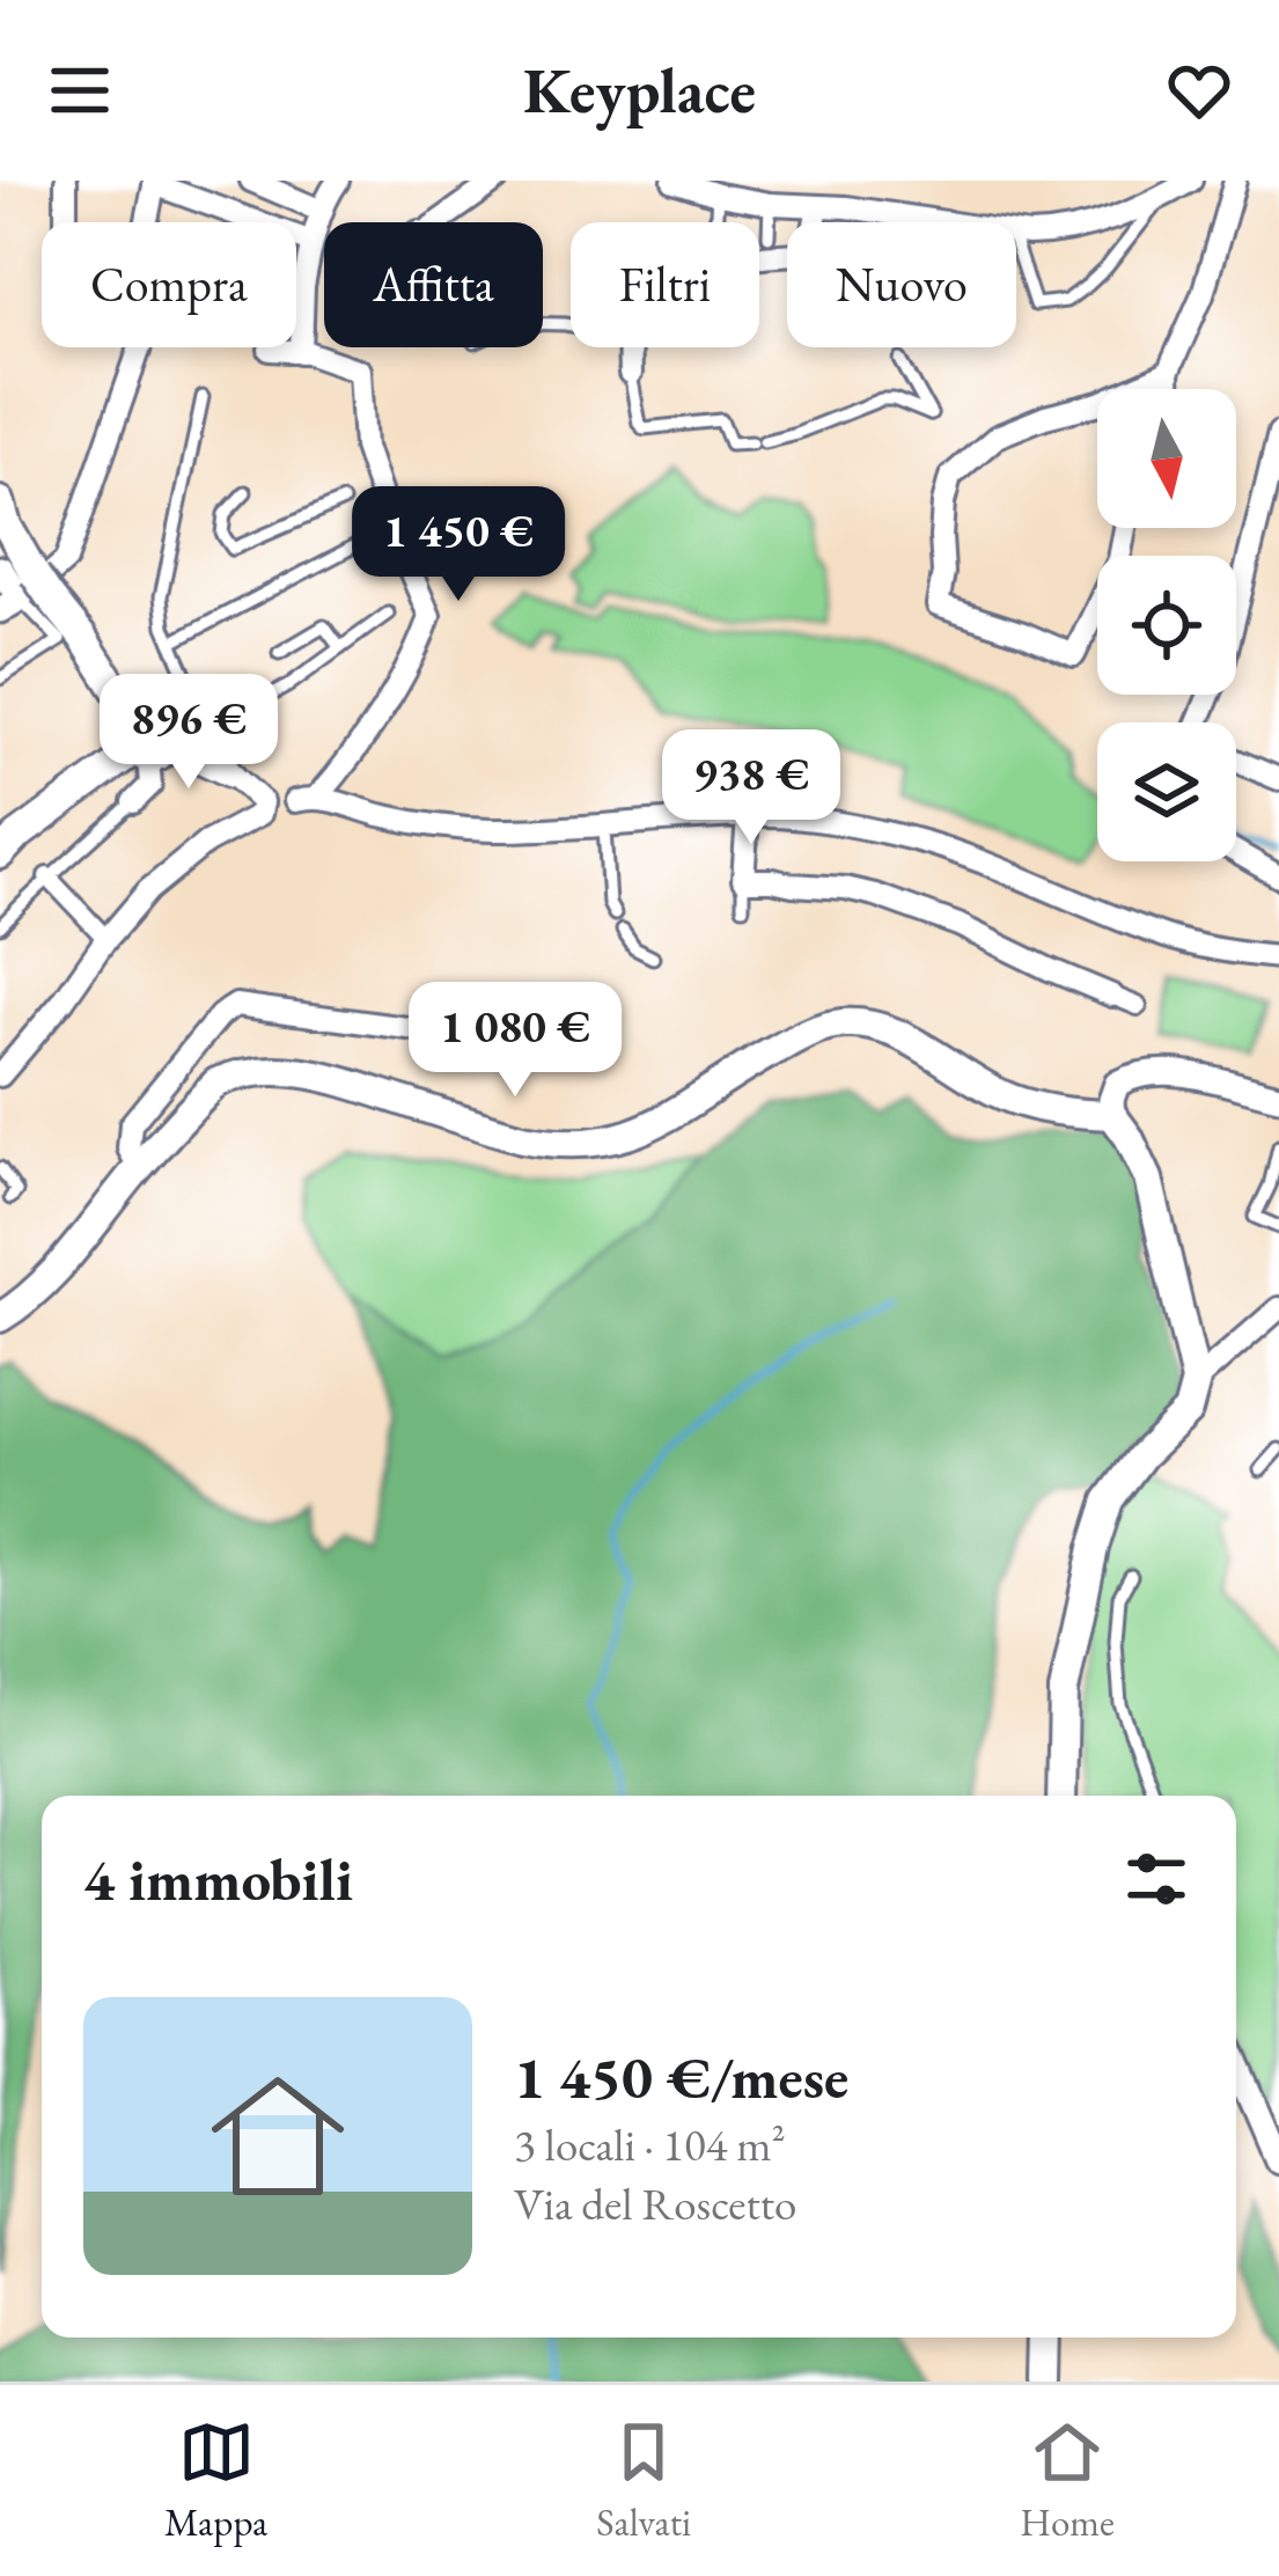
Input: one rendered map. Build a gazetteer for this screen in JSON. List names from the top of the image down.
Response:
{
  "north": "bottom",
  "page": {
    "header": "Keyplace",
    "chip": [
      "Compra",
      "Affitta",
      "Filtri",
      "Nuovo"
    ],
    "price": [
      "1 450 €",
      "896 €",
      "938 €",
      "1 080 €"
    ],
    "heading": "4 immobili",
    "list": [
      {
        "name": "1 450 €/mese",
        "note": "3 locali · 104 m² · Via del Roscetto"
      }
    ],
    "tabs": ["Mappa", "Salvati", "Home"]
  }
}
